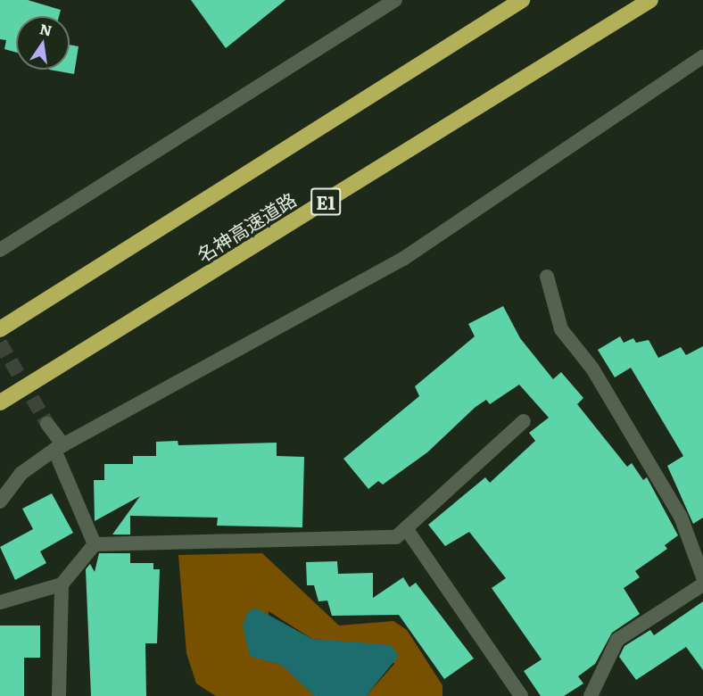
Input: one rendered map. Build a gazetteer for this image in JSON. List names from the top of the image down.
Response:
{
  "streets": {
    "highway": ["E1", "名神高速道路"]
  },
  "north": "top"
}
